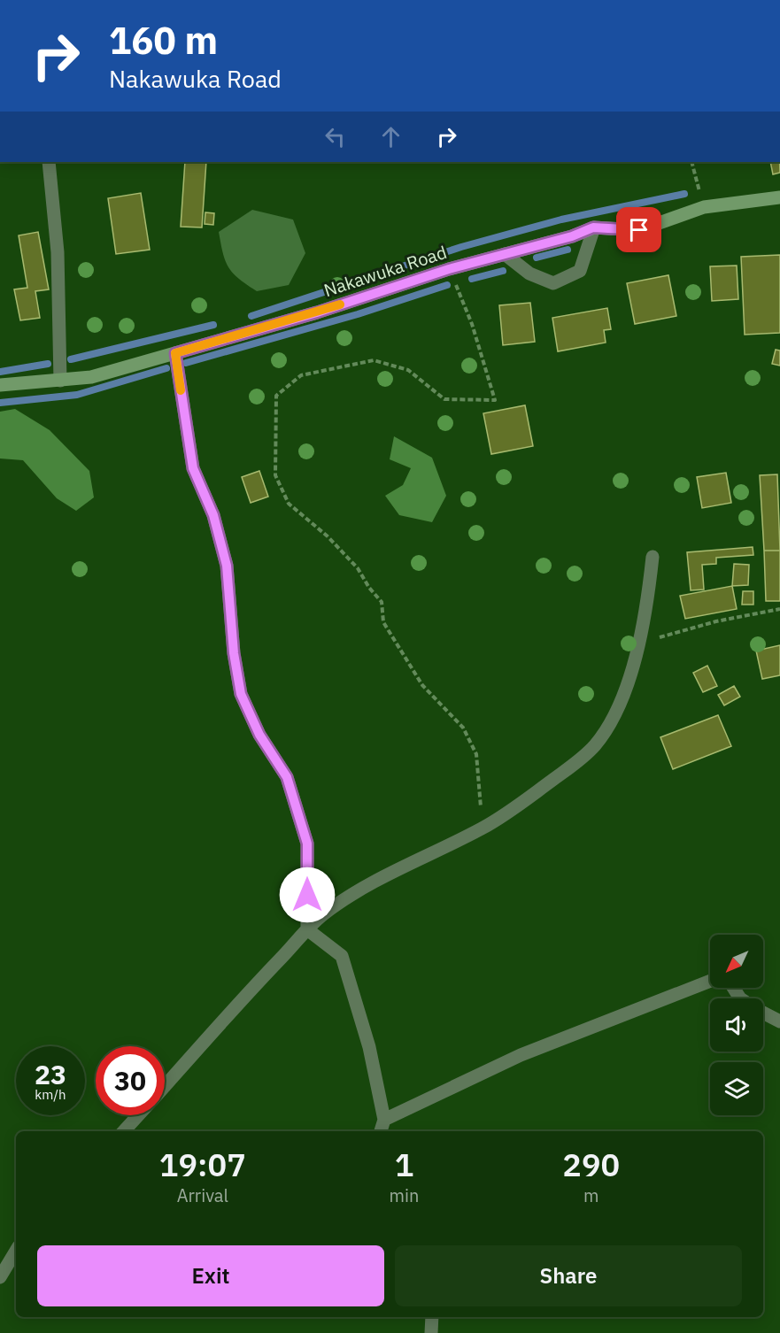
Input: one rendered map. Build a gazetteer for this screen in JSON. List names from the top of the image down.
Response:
{
  "streets": {
    "main road": ["Nakawuka Road"]
  },
  "north": "bottom left",
  "page": {
    "turn": ["160 m", "Nakawuka Road"],
    "speed": "23 km/h",
    "limit": "30",
    "eta": [
      "19:07",
      "Arrival",
      "1",
      "min",
      "290",
      "m"
    ],
    "buttons": ["Exit", "Share"]
  }
}
